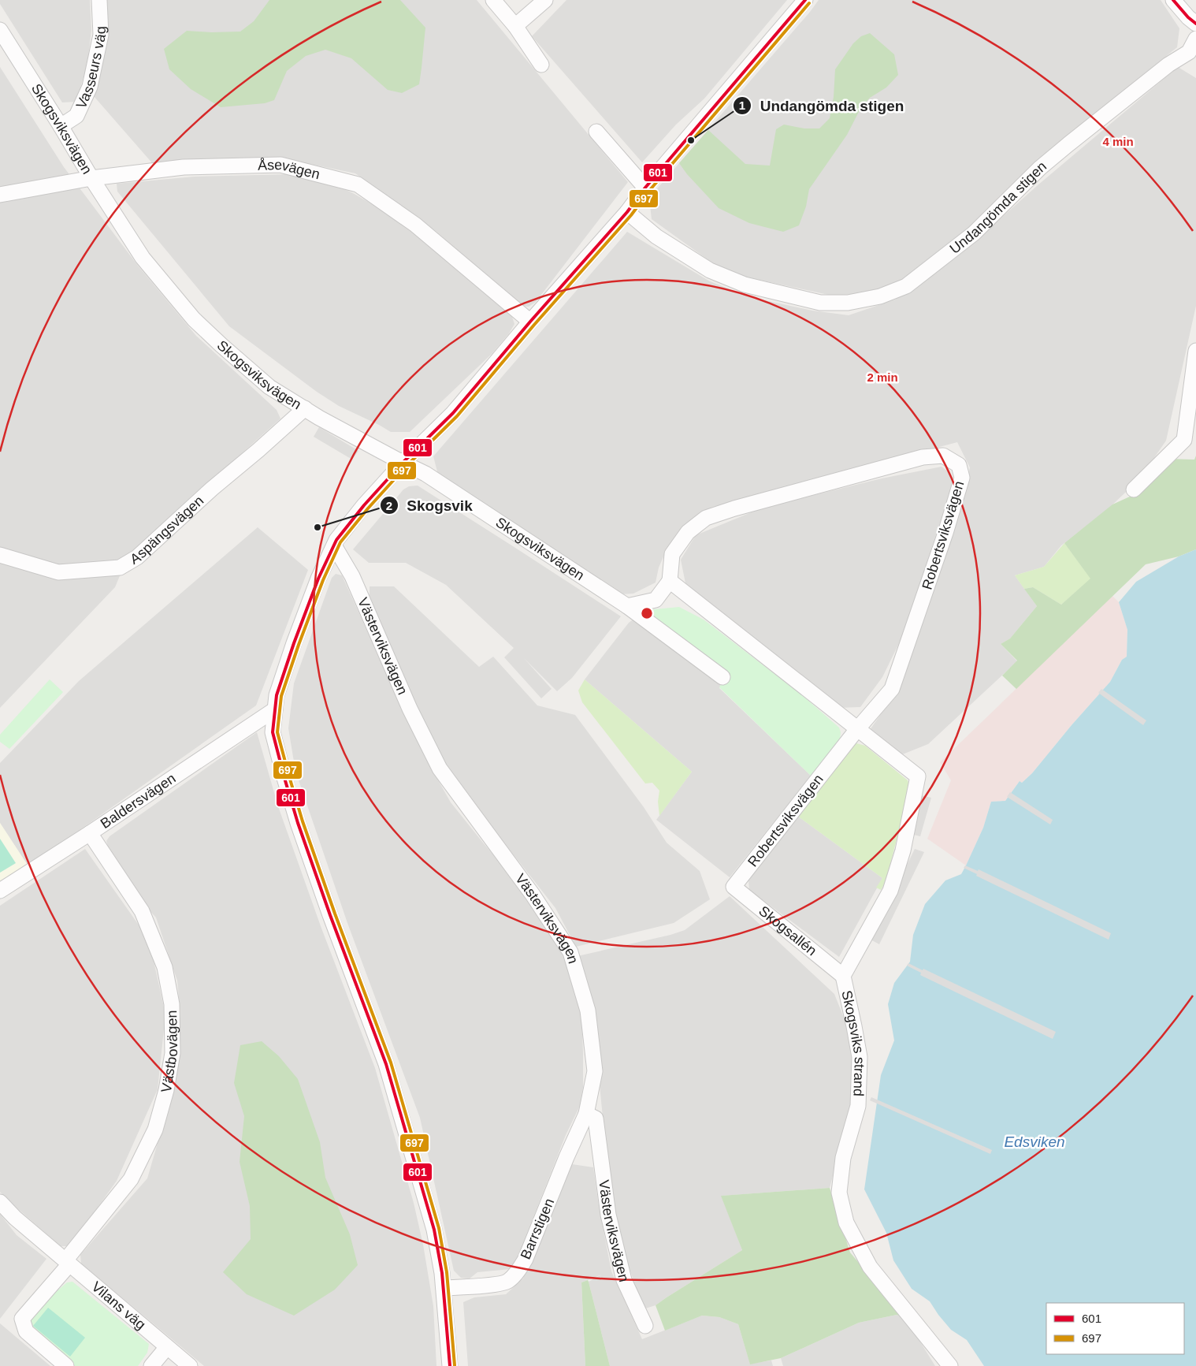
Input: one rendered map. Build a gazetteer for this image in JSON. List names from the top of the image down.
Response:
{
  "streets": {
    "street": [
      "Vasseurs väg",
      "Skogsviksvägen",
      "Åsevägen",
      "Undangömda stigen",
      "Aspängsvägen",
      "Robertsviksvägen",
      "Västerviksvägen",
      "Baldersvägen",
      "Skogsallén",
      "Skogsviks strand",
      "Västbovägen",
      "Barrstigen",
      "Vilans väg"
    ]
  },
  "crossings": [
    ["Vasseurs väg", "Skogsviksvägen"],
    ["Skogsviksvägen", "Åsevägen"],
    ["Skogsviksvägen", "Aspängsvägen"],
    ["Robertsviksvägen", "Skogsallén"],
    ["Robertsviksvägen", "Skogsviks strand"],
    ["Västerviksvägen", "Barrstigen"],
    ["Baldersvägen", "Västbovägen"],
    ["Skogsallén", "Skogsviks strand"],
    ["Västbovägen", "Vilans väg"]
  ],
  "water": ["Edsviken"],
  "places": ["Undangömda stigen", "Skogsvik"],
  "lines": ["transit line 601", "transit line 697"],
  "legend": ["601", "697"],
  "rings": ["4 min", "2 min"]
}
